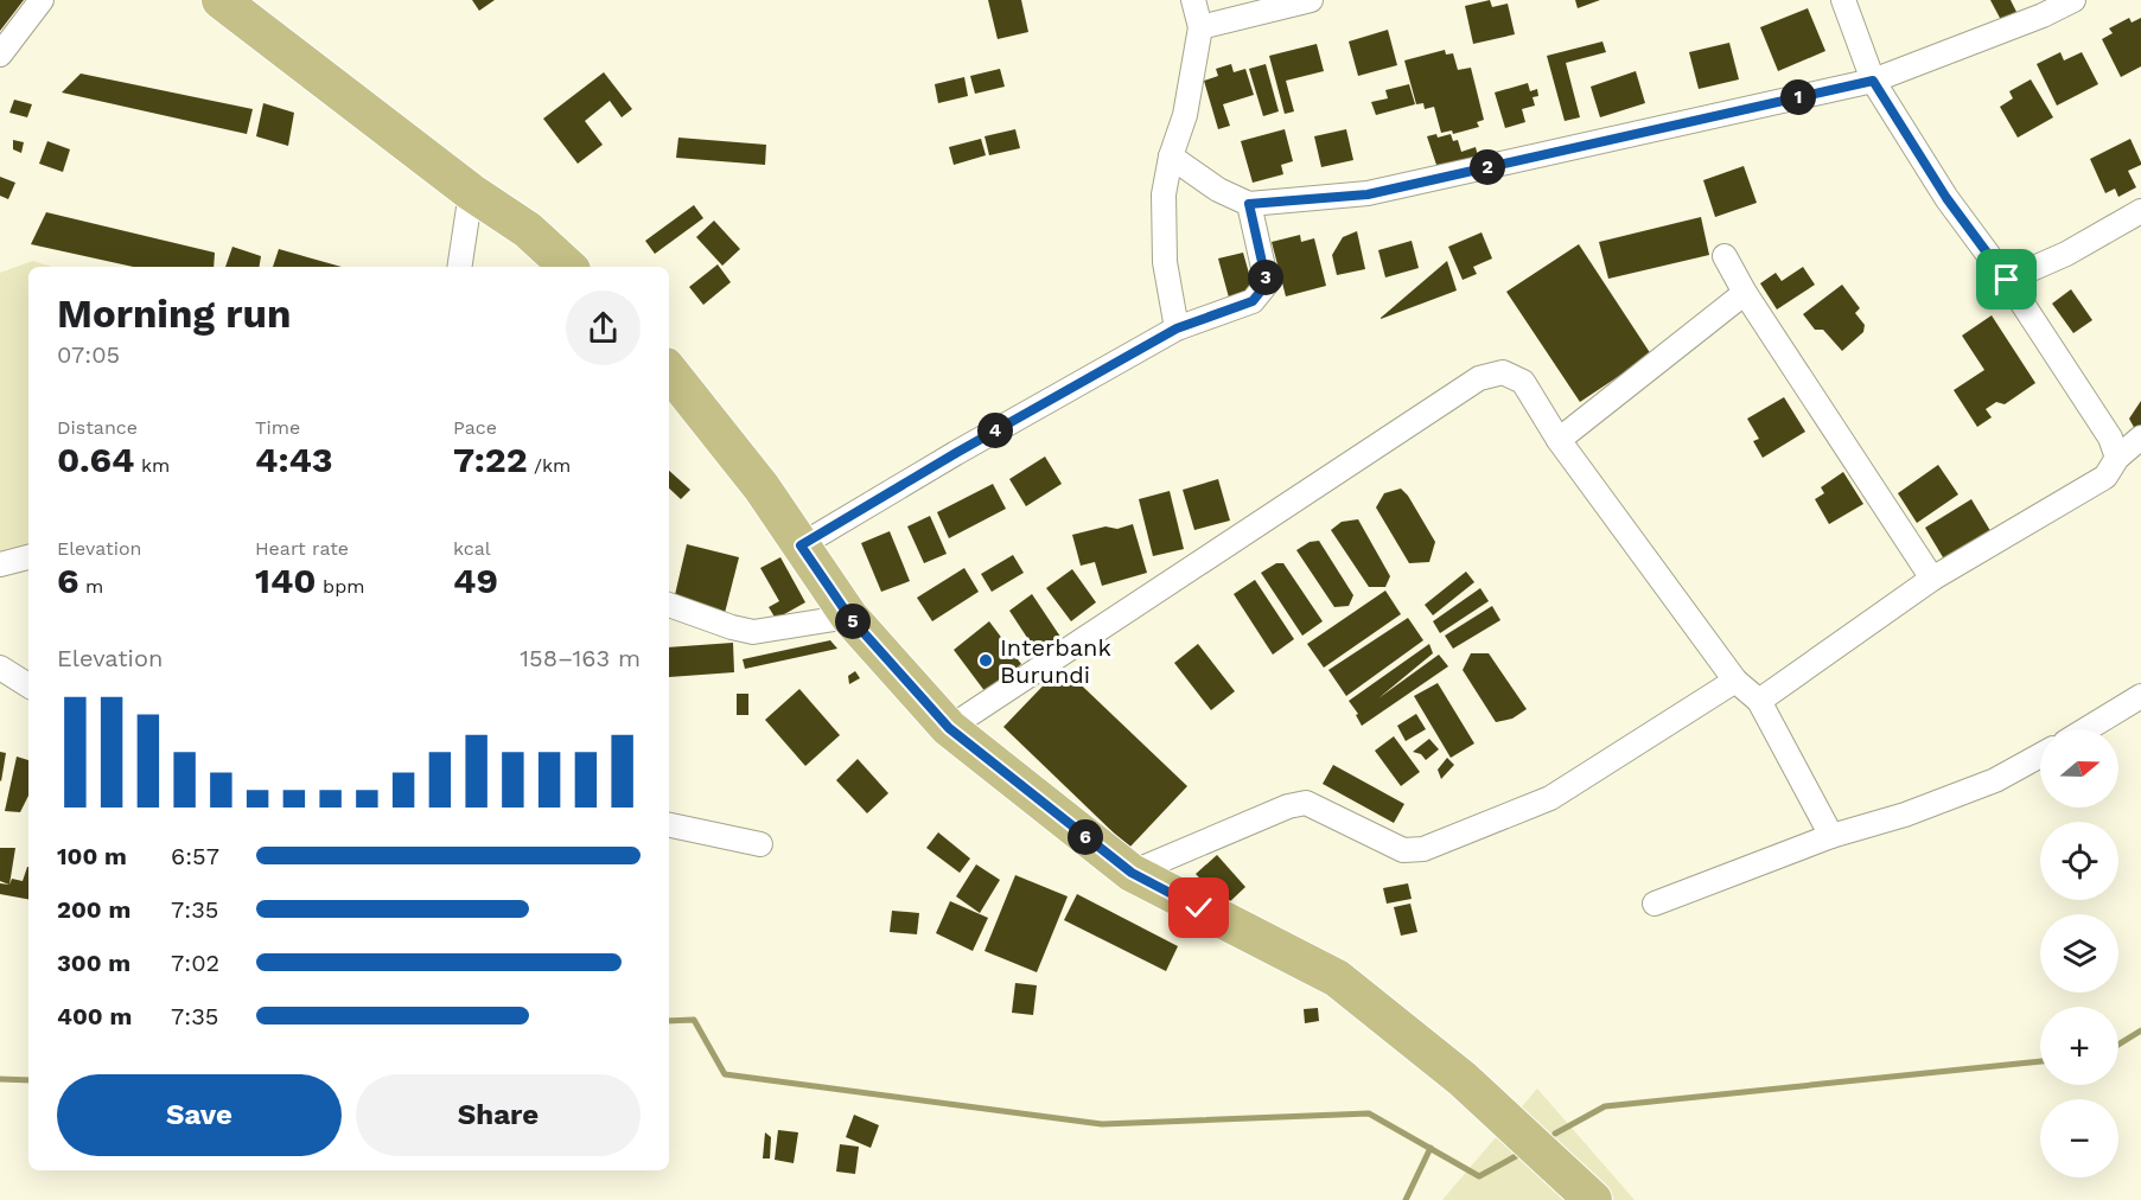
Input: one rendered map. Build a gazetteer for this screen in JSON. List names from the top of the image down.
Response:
{
  "places": ["Interbank Burundi"],
  "north": "right",
  "page": {
    "pins": [
      "1",
      "2",
      "3",
      "4",
      "5",
      "6"
    ],
    "heading": ["Morning run", "07:05"],
    "stats": [
      ["Distance", "0.64 km"],
      ["Time", "4:43"],
      ["Pace", "7:22 /km"],
      ["Elevation", "6 m"],
      ["Heart rate", "140 bpm"],
      ["kcal", "49"]
    ],
    "chart": ["Elevation", "158–163 m"],
    "map_buttons": ["+", "−"],
    "list": [
      {
        "name": "100 m",
        "note": "6:57"
      },
      {
        "name": "200 m",
        "note": "7:35"
      },
      {
        "name": "300 m",
        "note": "7:02"
      },
      {
        "name": "400 m",
        "note": "7:35"
      }
    ],
    "buttons": ["Save", "Share"]
  }
}
